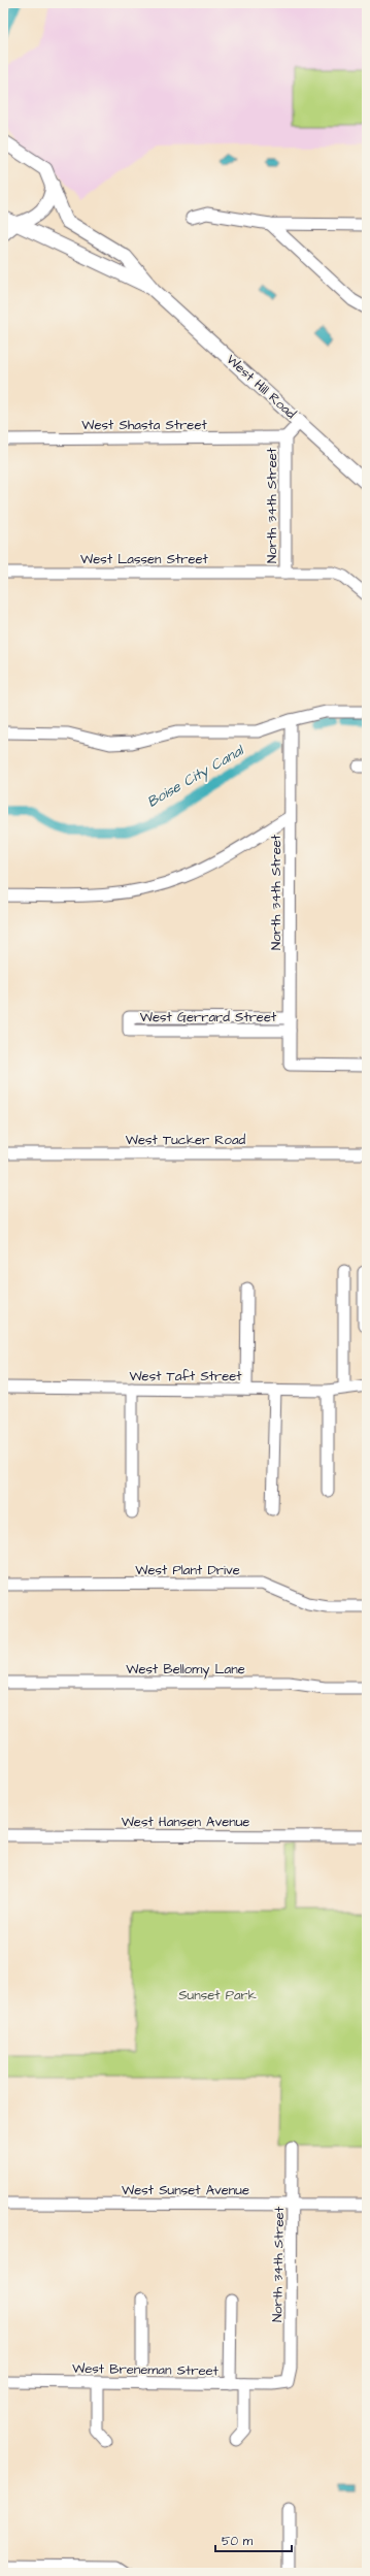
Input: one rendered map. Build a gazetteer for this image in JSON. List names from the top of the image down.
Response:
{
  "streets": {
    "street": [
      "West Hill Road",
      "West Shasta Street",
      "North 34th Street",
      "West Lassen Street",
      "West Gerrard Street",
      "West Tucker Road",
      "West Taft Street",
      "West Plant Drive",
      "West Bellomy Lane",
      "West Hansen Avenue",
      "West Sunset Avenue",
      "West Breneman Street"
    ]
  },
  "crossings": [
    ["West Hill Road", "North 34th Street"],
    ["West Shasta Street", "North 34th Street"],
    ["North 34th Street", "West Lassen Street"],
    ["North 34th Street", "West Gerrard Street"],
    ["North 34th Street", "West Sunset Avenue"],
    ["North 34th Street", "West Breneman Street"]
  ],
  "water": ["Boise City Canal"],
  "parks": ["Sunset Park"],
  "scale_bar": "50 m"
}
